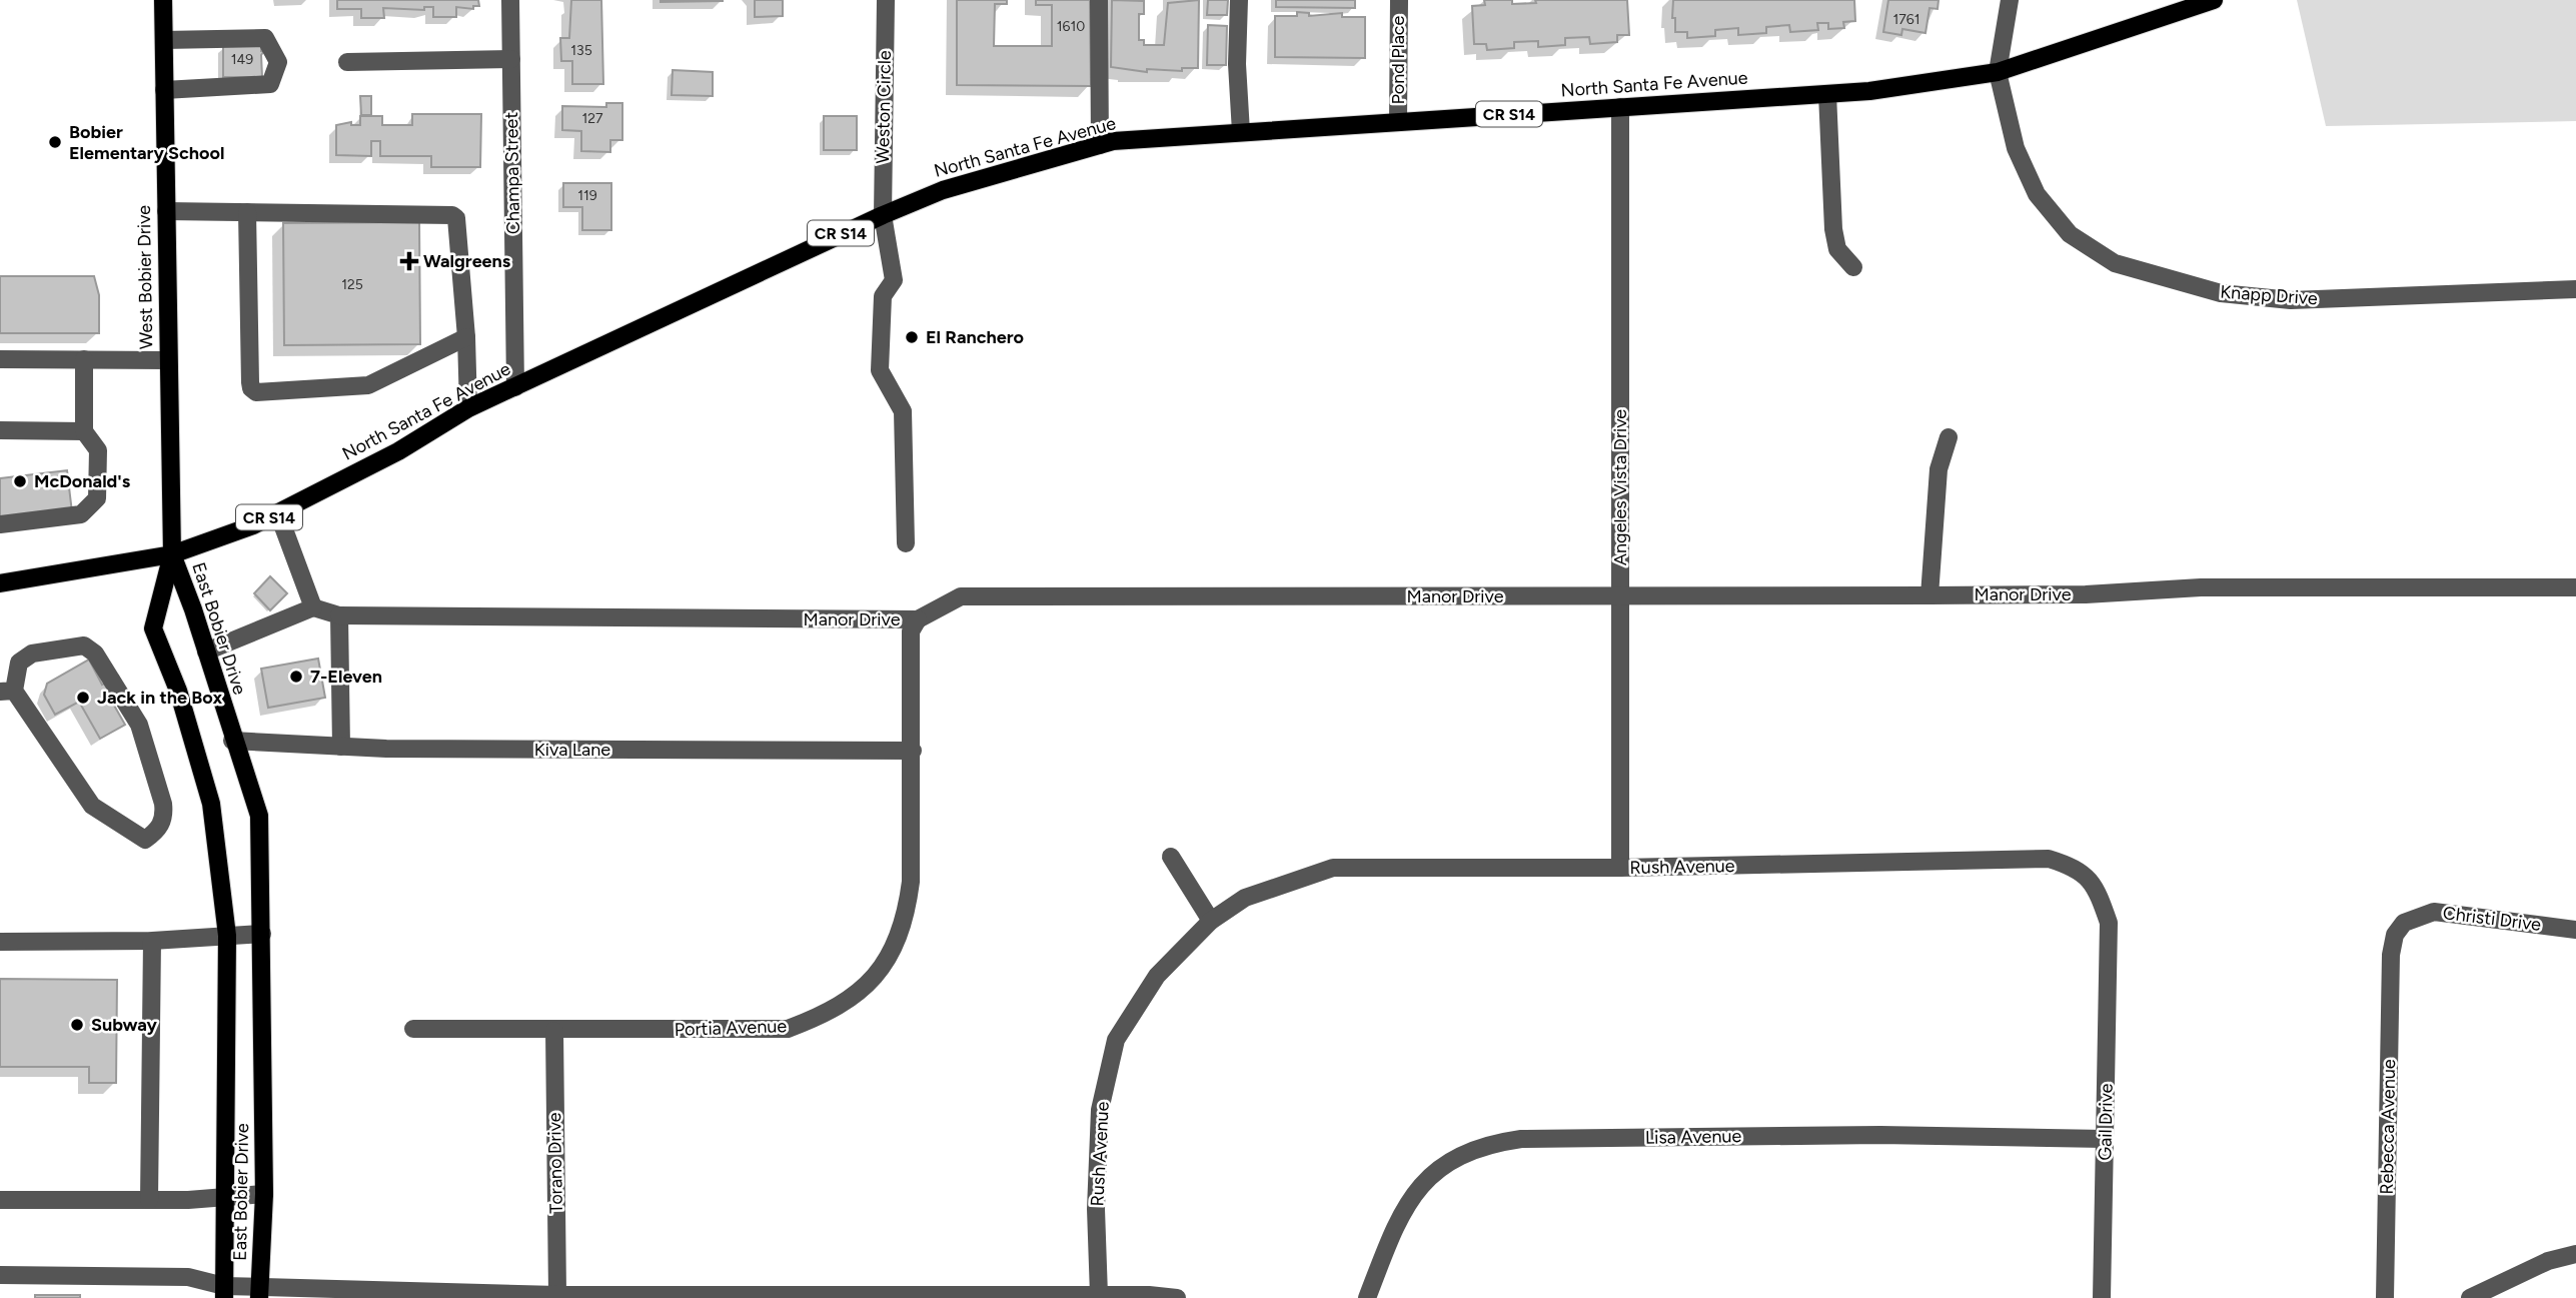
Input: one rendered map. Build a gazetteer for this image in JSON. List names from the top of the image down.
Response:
{
  "streets": {
    "main road": [
      "North Santa Fe Avenue",
      "CR S14",
      "West Bobier Drive",
      "East Bobier Drive"
    ],
    "street": [
      "Pond Place",
      "Weston Circle",
      "Champa Street",
      "Knapp Drive",
      "Angeles Vista Drive",
      "Manor Drive",
      "Kiva Lane",
      "Rush Avenue",
      "Christi Drive",
      "Portia Avenue",
      "Gail Drive",
      "Rebecca Avenue",
      "Lisa Avenue",
      "Torano Drive"
    ]
  },
  "crossings": [
    ["Pond Place", "North Santa Fe Avenue"],
    ["North Santa Fe Avenue", "Weston Circle"],
    ["North Santa Fe Avenue", "Champa Street"],
    ["North Santa Fe Avenue", "West Bobier Drive"],
    ["North Santa Fe Avenue", "Knapp Drive"],
    ["North Santa Fe Avenue", "Angeles Vista Drive"],
    ["North Santa Fe Avenue", "East Bobier Drive"],
    ["West Bobier Drive", "East Bobier Drive"],
    ["Angeles Vista Drive", "Manor Drive"],
    ["Angeles Vista Drive", "Rush Avenue"],
    ["Manor Drive", "Portia Avenue"],
    ["East Bobier Drive", "Kiva Lane"],
    ["Kiva Lane", "Portia Avenue"],
    ["Rush Avenue", "Gail Drive"],
    ["Christi Drive", "Rebecca Avenue"],
    ["Portia Avenue", "Torano Drive"],
    ["Gail Drive", "Lisa Avenue"]
  ],
  "places": {
    "other": [
      "Bobier Elementary School",
      "El Ranchero",
      "McDonald's",
      "7-Eleven",
      "Jack in the Box",
      "Subway"
    ],
    "health": ["Walgreens"]
  },
  "house_numbers": [
    "1761",
    "1610",
    "135",
    "149",
    "127",
    "119",
    "125"
  ]
}
